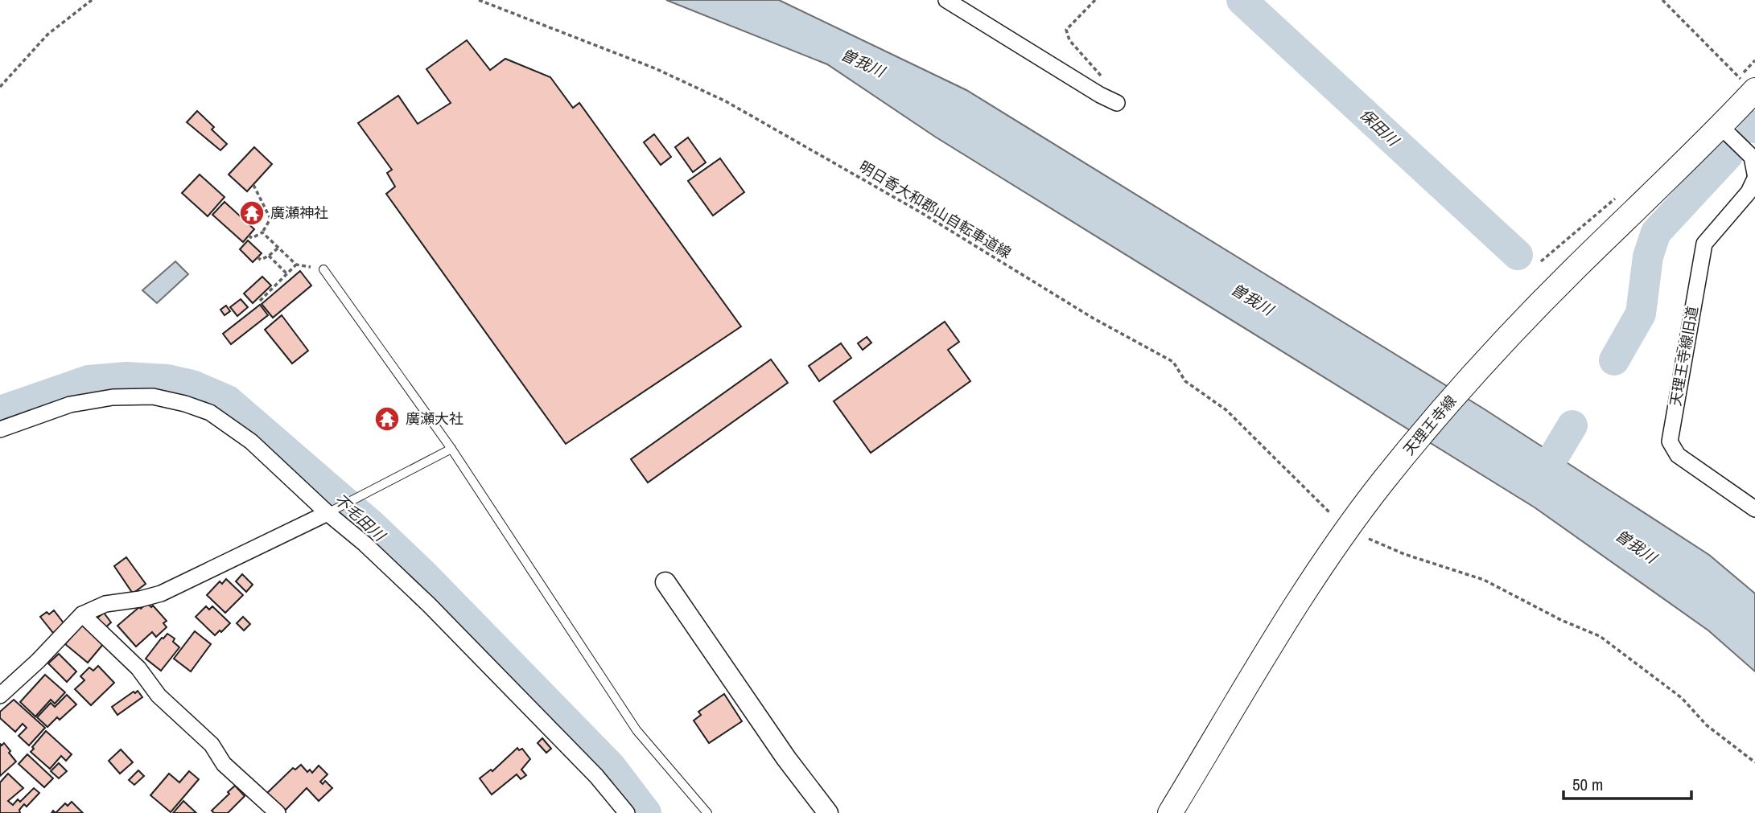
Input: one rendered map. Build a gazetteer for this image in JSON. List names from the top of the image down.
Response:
{
  "streets": {
    "main road": ["天理王寺線"],
    "street": ["天理王寺線旧道"],
    "path": ["明日香大和郡山自転車道線"]
  },
  "crossings": [
    ["天理王寺線旧道", "天理王寺線"]
  ],
  "water": ["曽我川", "保田川", "不毛田川"],
  "places": {
    "temple": ["廣瀬神社", "廣瀬大社"]
  },
  "scale_bar": "50 m"
}
